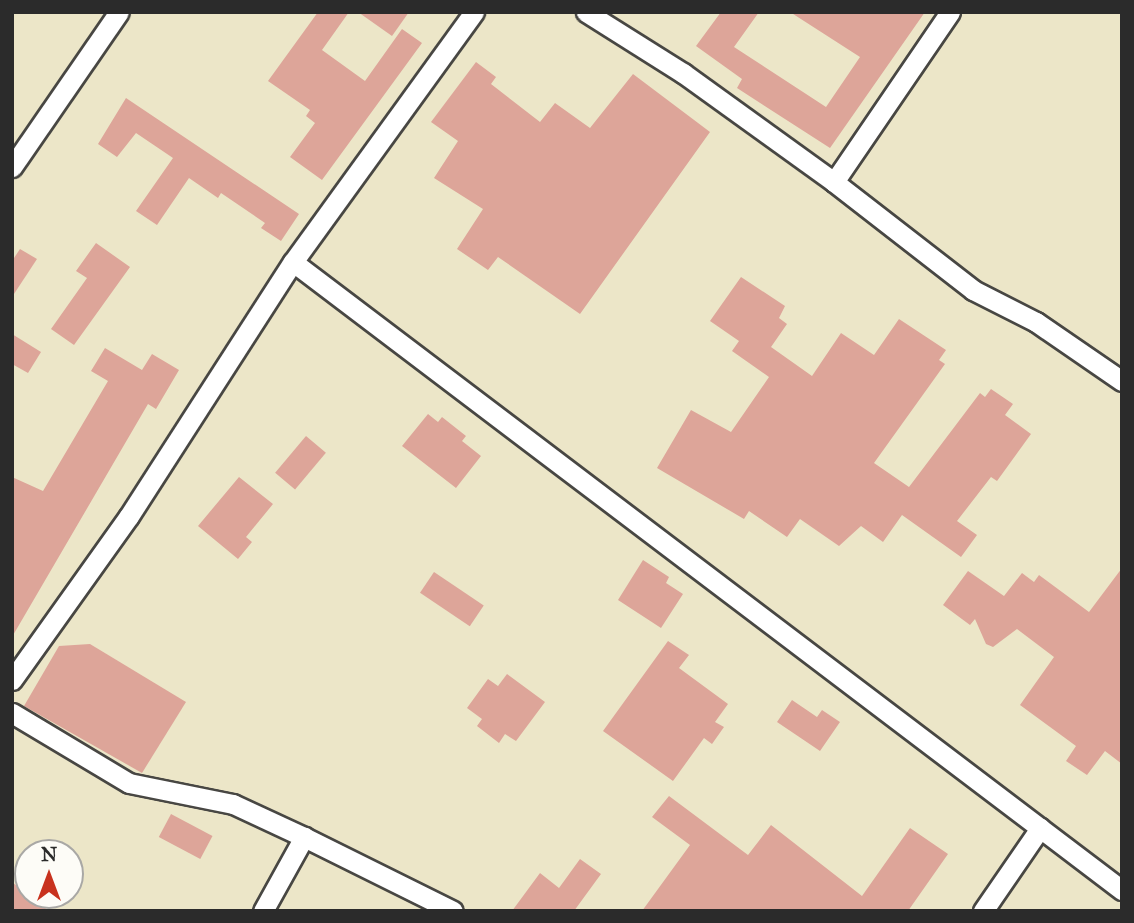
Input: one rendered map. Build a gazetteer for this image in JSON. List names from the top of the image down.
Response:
{
  "north": "top"
}
